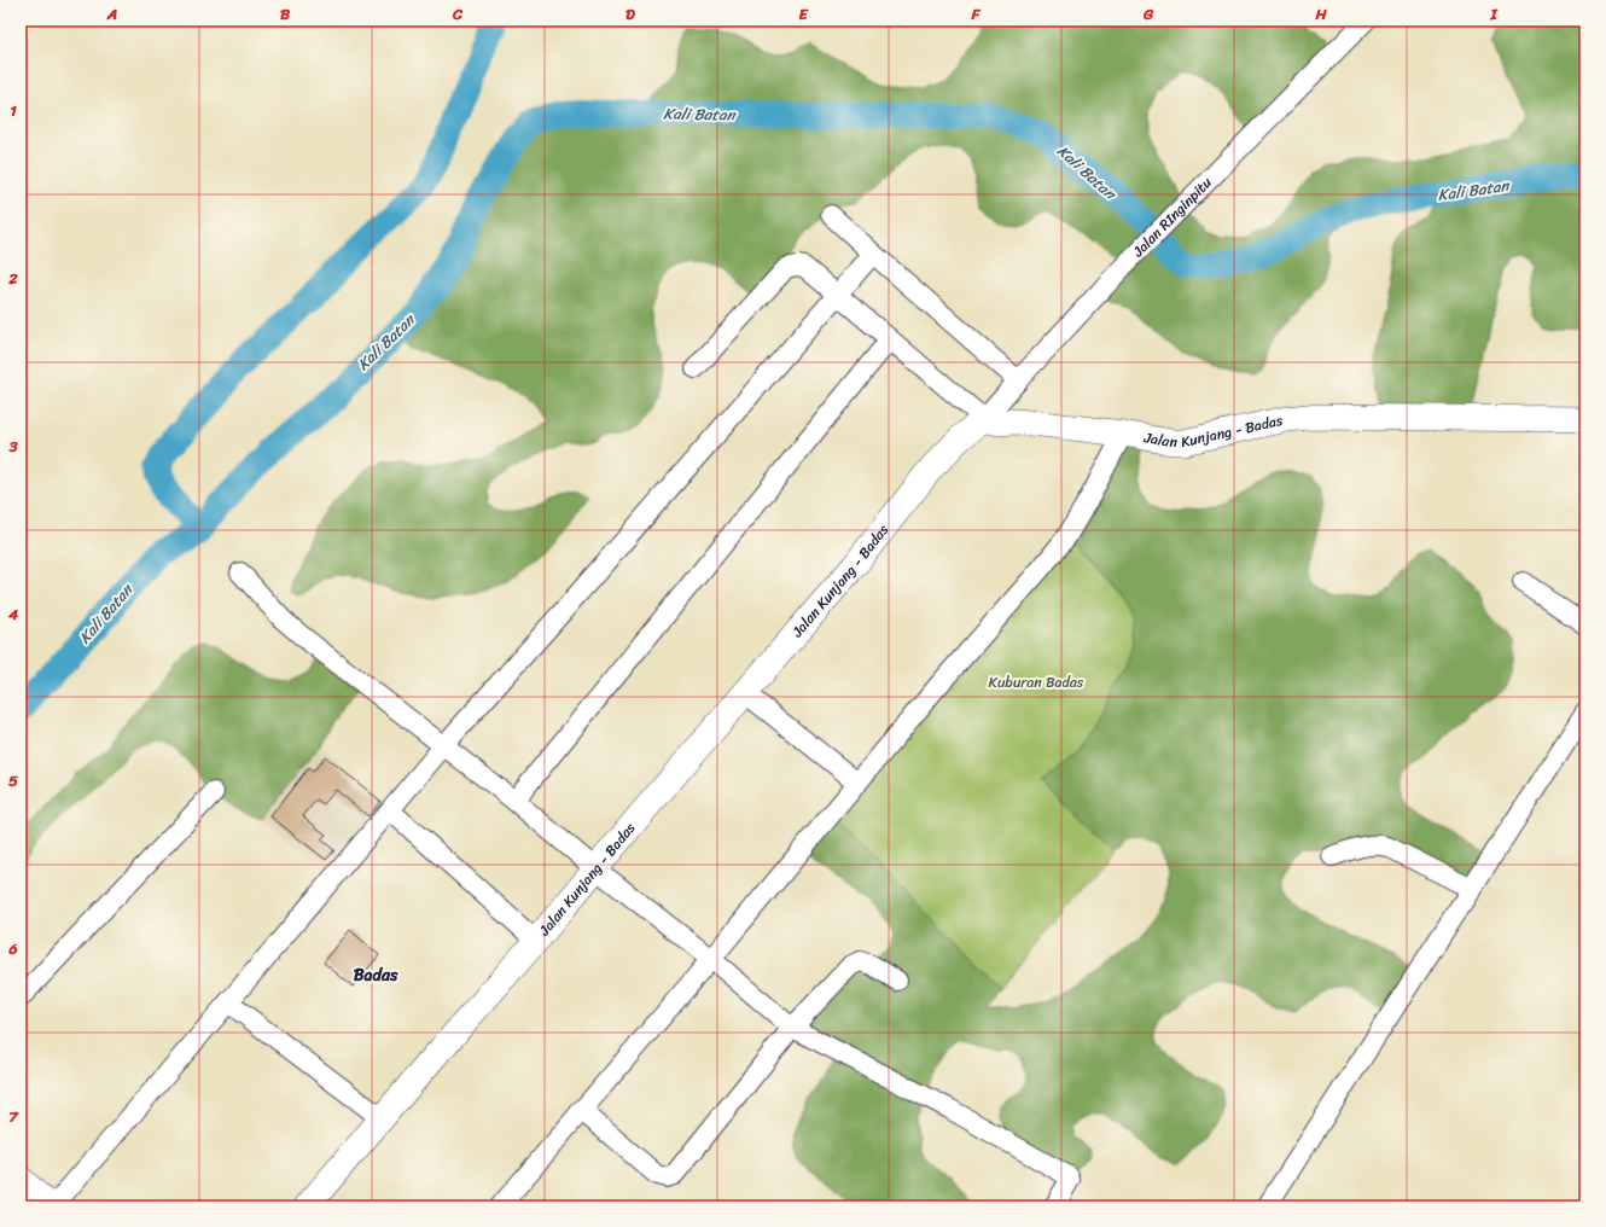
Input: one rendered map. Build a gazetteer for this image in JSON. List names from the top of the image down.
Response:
{
  "streets": {
    "main road": ["Jalan Kunjang - Badas"],
    "street": ["Jalan RInginpitu"]
  },
  "crossings": [
    ["Jalan RInginpitu", "Jalan Kunjang - Badas"]
  ],
  "districts": ["Badas"],
  "water": ["Kali Batan"],
  "parks": ["Kuburan Badas"],
  "grid": {
    "columns": [
      "A",
      "B",
      "C",
      "D",
      "E",
      "F",
      "G",
      "H",
      "I"
    ],
    "rows": [
      "1",
      "2",
      "3",
      "4",
      "5",
      "6",
      "7"
    ]
  }
}
